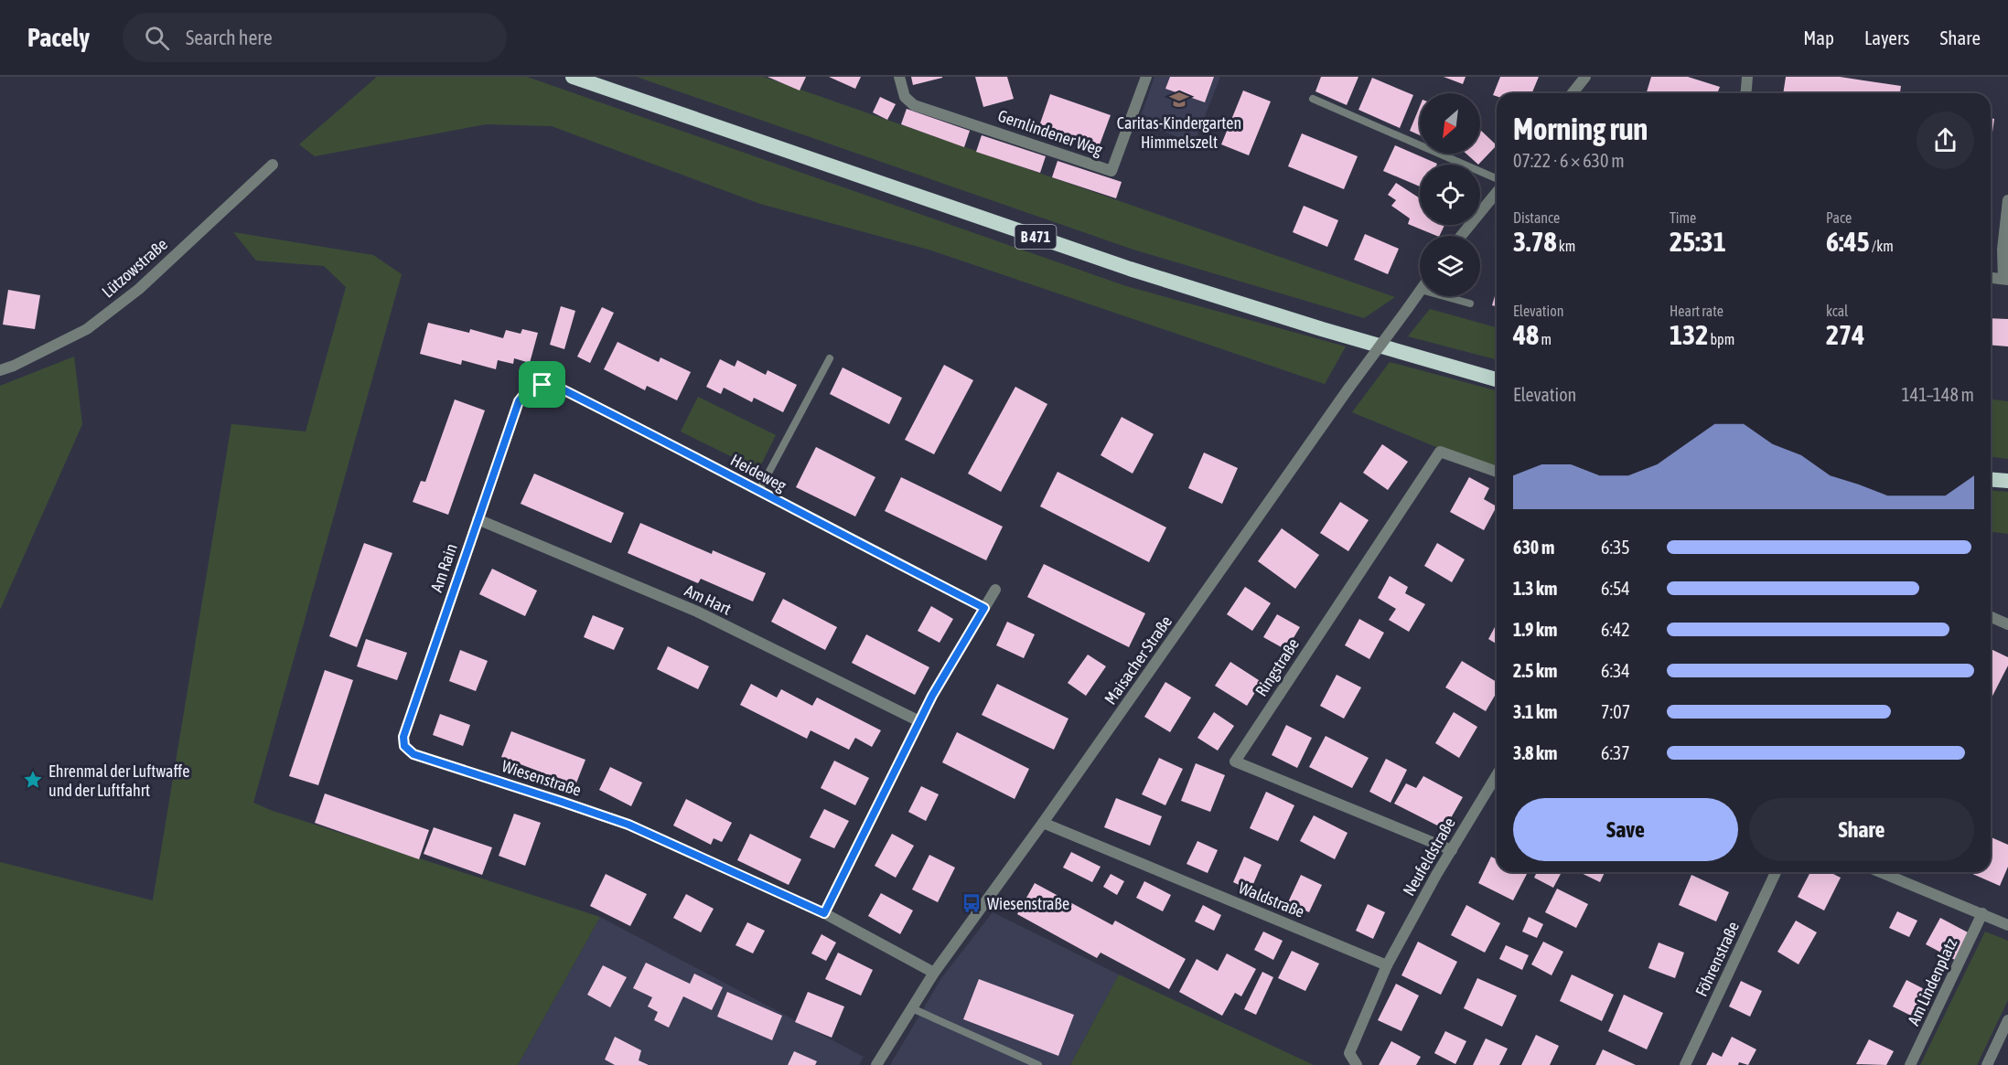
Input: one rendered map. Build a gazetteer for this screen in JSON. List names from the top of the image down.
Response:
{
  "streets": {
    "highway": ["B 471"],
    "street": [
      "Gernlindener Weg",
      "Lützowstraße",
      "Heideweg",
      "Am Rain",
      "Am Hart",
      "Maisacher Straße",
      "Ringstraße",
      "Wiesenstraße",
      "Neufeldstraße",
      "Waldstraße",
      "Föhrenstraße",
      "Am Lindenplatz"
    ]
  },
  "crossings": [
    ["Heideweg", "Am Rain"],
    ["Am Rain", "Am Hart"],
    ["Am Rain", "Wiesenstraße"],
    ["Maisacher Straße", "Wiesenstraße"],
    ["Maisacher Straße", "Waldstraße"],
    ["Ringstraße", "Neufeldstraße"],
    ["Neufeldstraße", "Waldstraße"]
  ],
  "places": {
    "school or university": ["Caritas-Kindergarten Himmelszelt"],
    "place": ["Ehrenmal der Luftwaffe und der Luftfahrt"],
    "bus stop": ["Wiesenstraße"]
  },
  "north": "bottom left",
  "page": {
    "header": "Pacely",
    "search": "Search here",
    "nav": ["Map", "Layers", "Share"],
    "heading": ["Morning run", "07:22 · 6 × 630 m"],
    "stats": [
      ["Distance", "3.78 km"],
      ["Time", "25:31"],
      ["Pace", "6:45 /km"],
      ["Elevation", "48 m"],
      ["Heart rate", "132 bpm"],
      ["kcal", "274"]
    ],
    "chart": ["Elevation", "141–148 m"],
    "list": [
      {
        "name": "630 m",
        "note": "6:35"
      },
      {
        "name": "1.3 km",
        "note": "6:54"
      },
      {
        "name": "1.9 km",
        "note": "6:42"
      },
      {
        "name": "2.5 km",
        "note": "6:34"
      },
      {
        "name": "3.1 km",
        "note": "7:07"
      },
      {
        "name": "3.8 km",
        "note": "6:37"
      }
    ],
    "buttons": ["Save", "Share"]
  }
}
